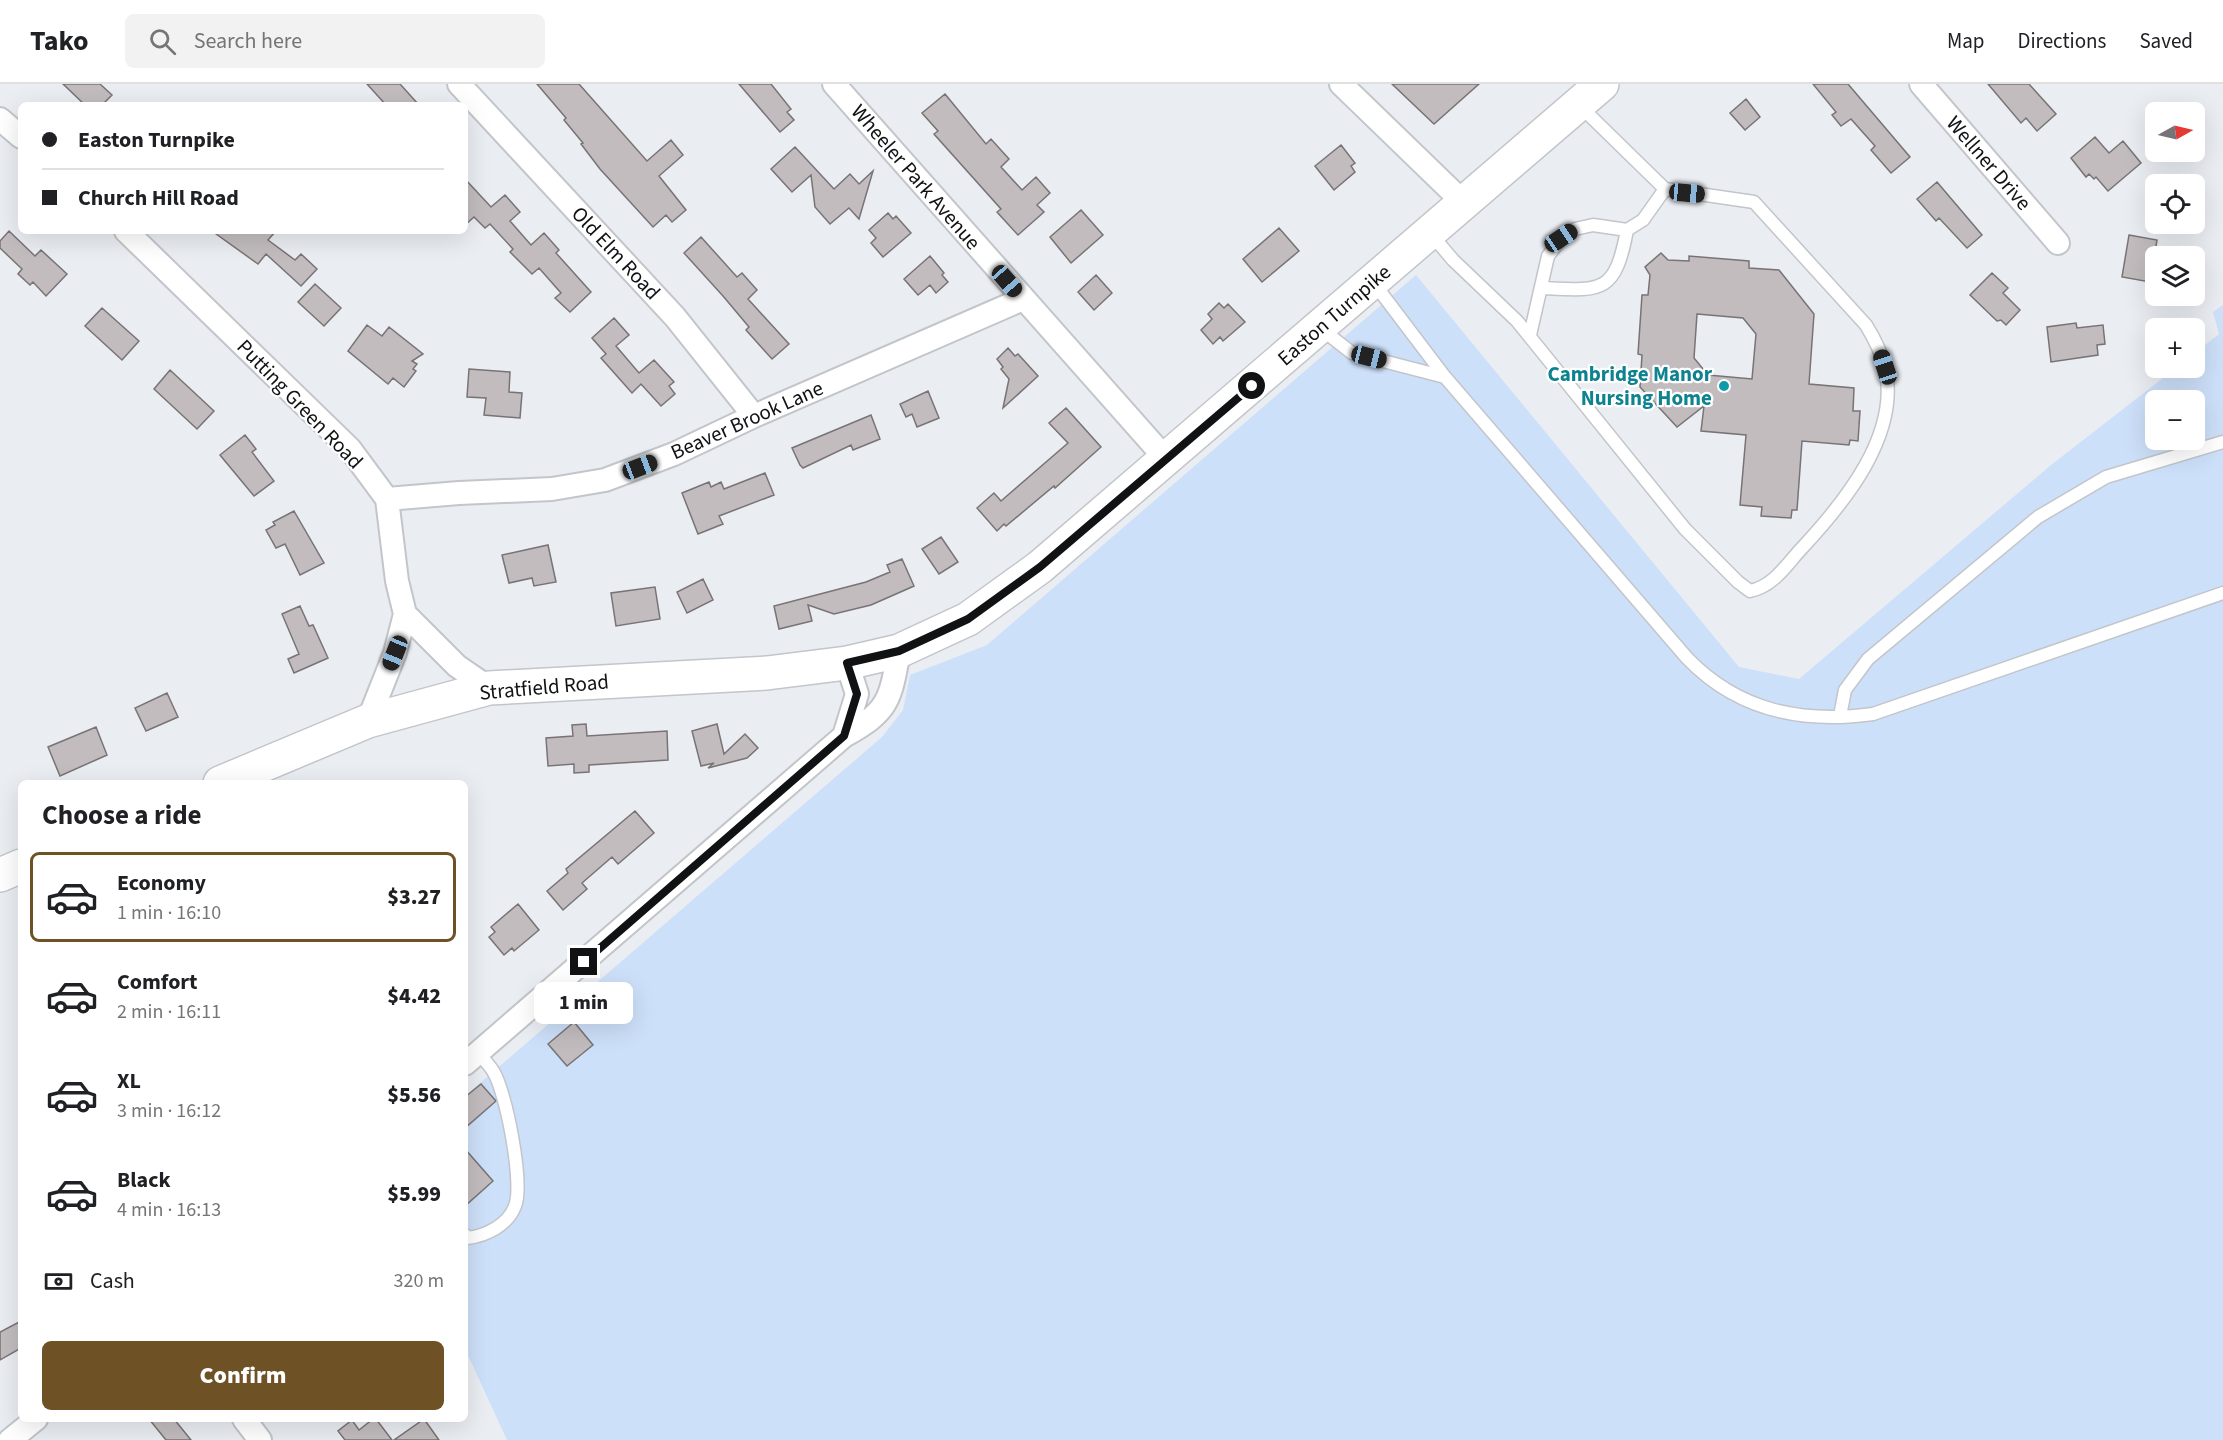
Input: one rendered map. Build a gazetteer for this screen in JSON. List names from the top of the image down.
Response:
{
  "streets": {
    "main road": ["Easton Turnpike", "Stratfield Road"],
    "street": [
      "Wellner Drive",
      "Wheeler Park Avenue",
      "Old Elm Road",
      "Putting Green Road",
      "Beaver Brook Lane"
    ]
  },
  "crossings": [
    ["Wheeler Park Avenue", "Easton Turnpike"],
    ["Wheeler Park Avenue", "Beaver Brook Lane"],
    ["Old Elm Road", "Beaver Brook Lane"],
    ["Easton Turnpike", "Stratfield Road"],
    ["Putting Green Road", "Beaver Brook Lane"],
    ["Putting Green Road", "Stratfield Road"]
  ],
  "places": ["Cambridge Manor Nursing Home"],
  "north": "right",
  "page": {
    "header": "Tako",
    "search": "Search here",
    "nav": ["Map", "Directions", "Saved"],
    "map_buttons": ["+", "−"],
    "banner": ["Easton Turnpike", "Church Hill Road"],
    "heading": "Choose a ride",
    "list": [
      {
        "name": "Economy",
        "note": "1 min · 16:10",
        "value": "$3.27"
      },
      {
        "name": "Comfort",
        "note": "2 min · 16:11",
        "value": "$4.42"
      },
      {
        "name": "XL",
        "note": "3 min · 16:12",
        "value": "$5.56"
      },
      {
        "name": "Black",
        "note": "4 min · 16:13",
        "value": "$5.99"
      }
    ],
    "bubble": "1 min",
    "pay": ["Cash", "320 m"],
    "buttons": "Confirm"
  }
}
